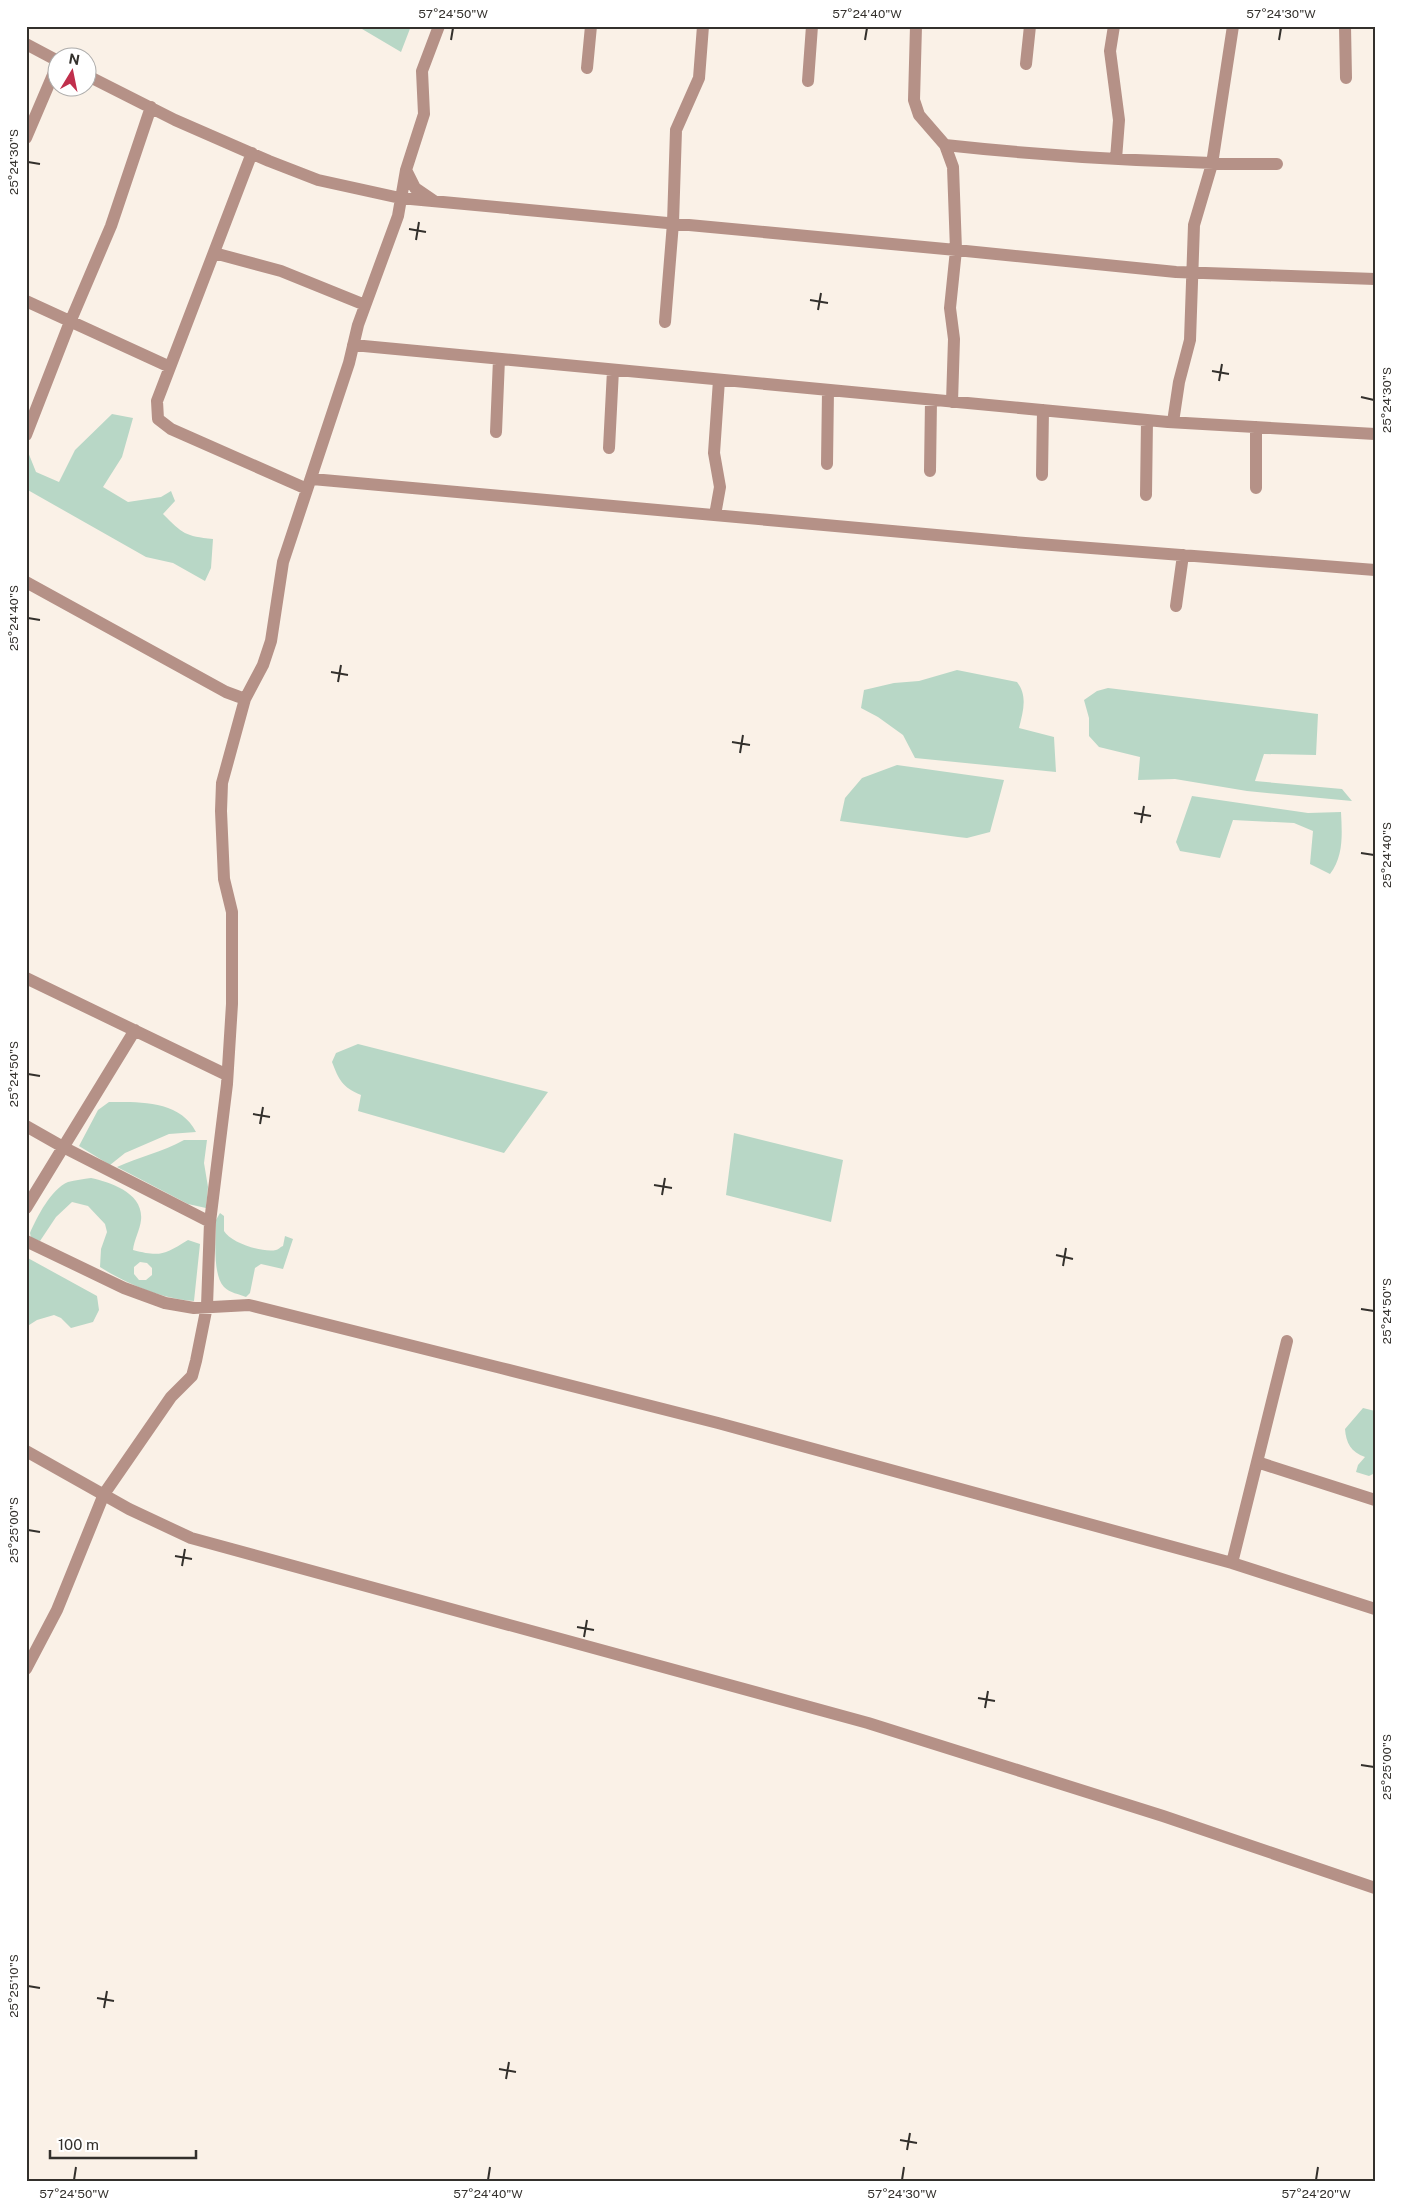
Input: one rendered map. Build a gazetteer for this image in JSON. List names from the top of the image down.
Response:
{
  "scale_bar": "100 m",
  "north": "top",
  "coordinates": [
    "57°24'50\"W",
    "57°24'40\"W",
    "57°24'30\"W",
    "25°24'30\"S",
    "25°24'40\"S",
    "25°24'50\"S",
    "25°25'00\"S",
    "25°25'10\"S",
    "57°24'20\"W"
  ]
}
